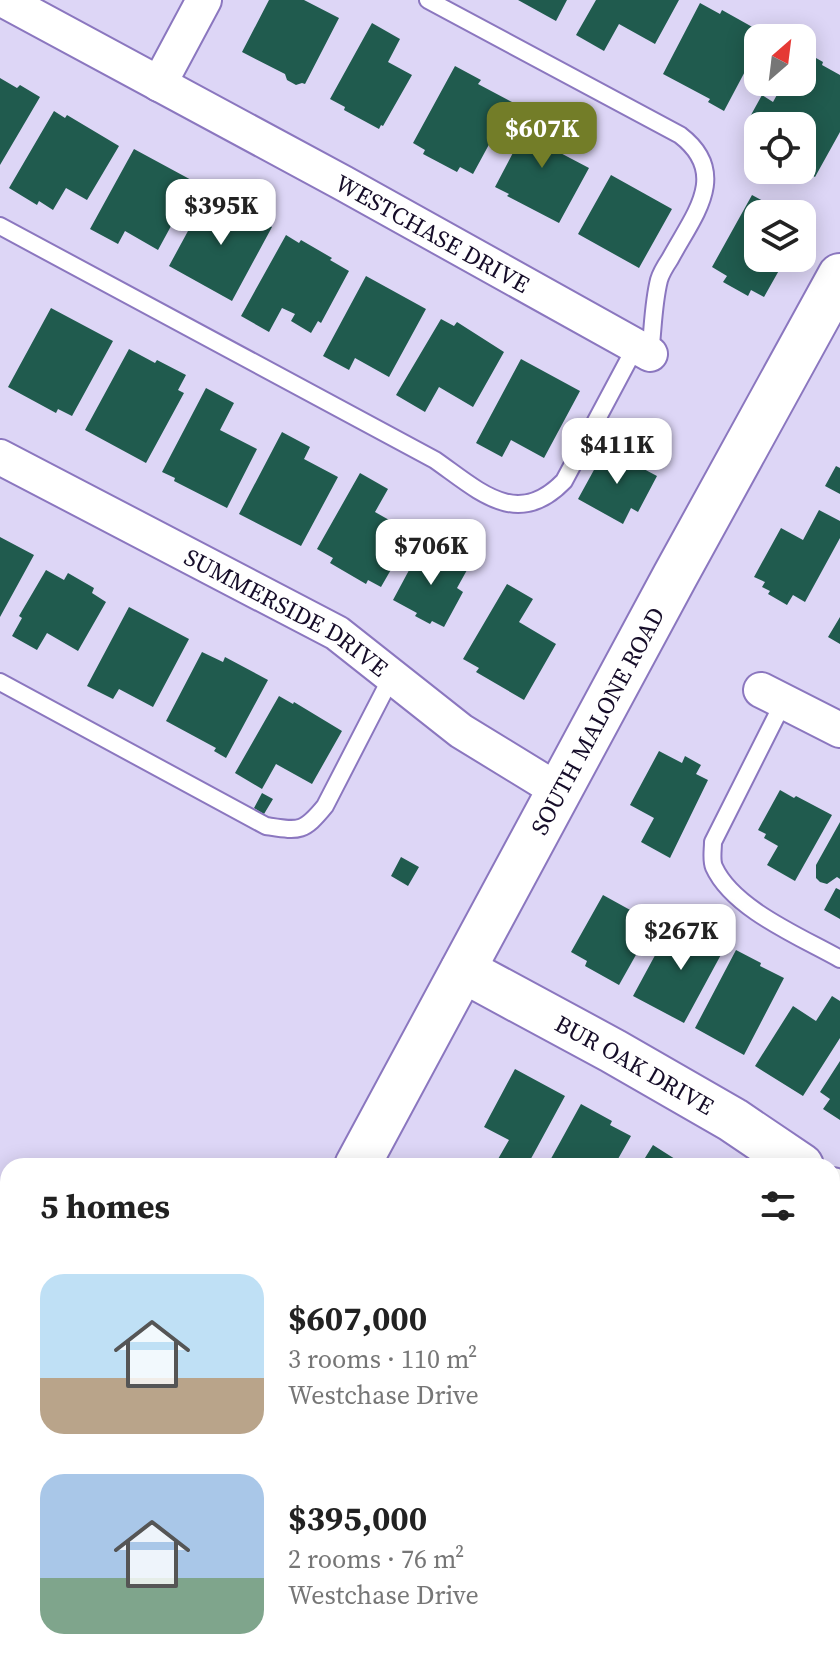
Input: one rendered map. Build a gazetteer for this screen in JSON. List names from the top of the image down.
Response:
{
  "streets": {
    "street": [
      "WESTCHASE DRIVE",
      "SUMMERSIDE DRIVE",
      "SOUTH MALONE ROAD",
      "BUR OAK DRIVE"
    ]
  },
  "crossings": [
    ["SUMMERSIDE DRIVE", "SOUTH MALONE ROAD"],
    ["SOUTH MALONE ROAD", "BUR OAK DRIVE"]
  ],
  "north": "top right",
  "page": {
    "price": [
      "$607K",
      "$395K",
      "$411K",
      "$706K",
      "$267K"
    ],
    "heading": "5 homes",
    "list": [
      {
        "name": "$607,000",
        "note": "3 rooms · 110 m² · Westchase Drive"
      },
      {
        "name": "$395,000",
        "note": "2 rooms · 76 m² · Westchase Drive"
      }
    ]
  }
}
